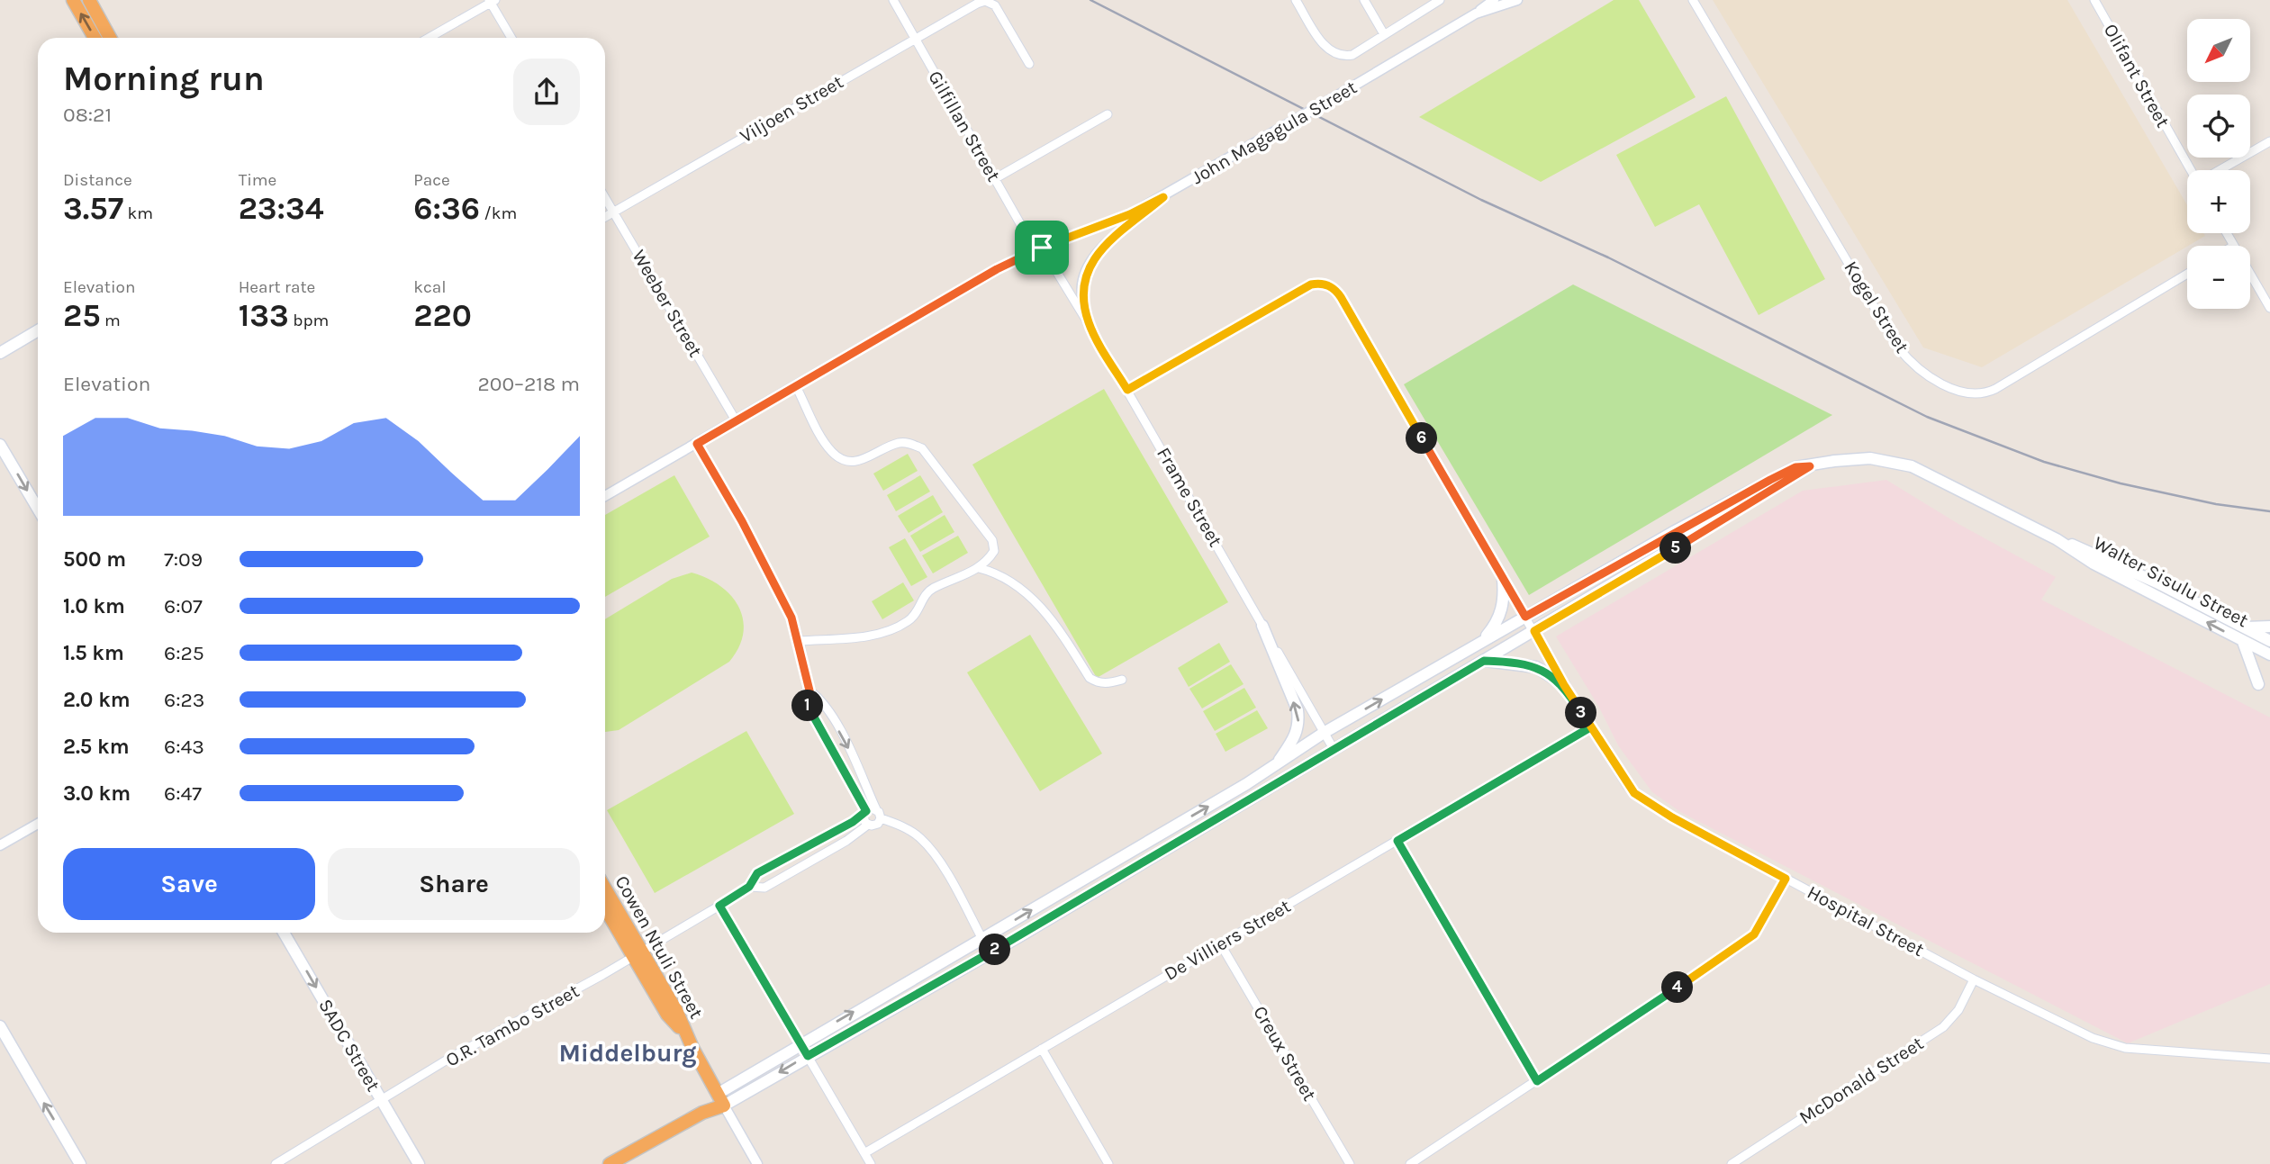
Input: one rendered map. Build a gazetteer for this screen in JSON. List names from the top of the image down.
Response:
{
  "streets": {
    "highway": ["Cowen Ntuli Street"],
    "main road": ["Walter Sisulu Street", "SADC Street"],
    "street": [
      "Olifant Street",
      "Viljoen Street",
      "Gilfillan Street",
      "John Magagula Street",
      "Weeber Street",
      "Kogel Street",
      "Frame Street",
      "Hospital Street",
      "De Villiers Street",
      "O.R. Tambo Street",
      "Creux Street",
      "McDonald Street"
    ]
  },
  "crossings": [
    ["Viljoen Street", "Gilfillan Street"],
    ["Viljoen Street", "Weeber Street"],
    ["Gilfillan Street", "John Magagula Street"],
    ["Gilfillan Street", "Frame Street"],
    ["John Magagula Street", "Weeber Street"],
    ["John Magagula Street", "Frame Street"],
    ["Frame Street", "Hospital Street"],
    ["Hospital Street", "De Villiers Street"],
    ["Hospital Street", "McDonald Street"],
    ["De Villiers Street", "Creux Street"],
    ["Cowen Ntuli Street", "O.R. Tambo Street"],
    ["O.R. Tambo Street", "SADC Street"]
  ],
  "one_way": ["SADC Street"],
  "districts": ["Middelburg"],
  "north": "bottom left",
  "page": {
    "map_buttons": ["+", "−"],
    "heading": ["Morning run", "08:21"],
    "stats": [
      ["Distance", "3.57 km"],
      ["Time", "23:34"],
      ["Pace", "6:36 /km"],
      ["Elevation", "25 m"],
      ["Heart rate", "133 bpm"],
      ["kcal", "220"]
    ],
    "chart": ["Elevation", "200–218 m"],
    "pins": [
      "6",
      "5",
      "1",
      "3",
      "2",
      "4"
    ],
    "list": [
      {
        "name": "500 m",
        "note": "7:09"
      },
      {
        "name": "1.0 km",
        "note": "6:07"
      },
      {
        "name": "1.5 km",
        "note": "6:25"
      },
      {
        "name": "2.0 km",
        "note": "6:23"
      },
      {
        "name": "2.5 km",
        "note": "6:43"
      },
      {
        "name": "3.0 km",
        "note": "6:47"
      }
    ],
    "buttons": ["Save", "Share"]
  }
}
